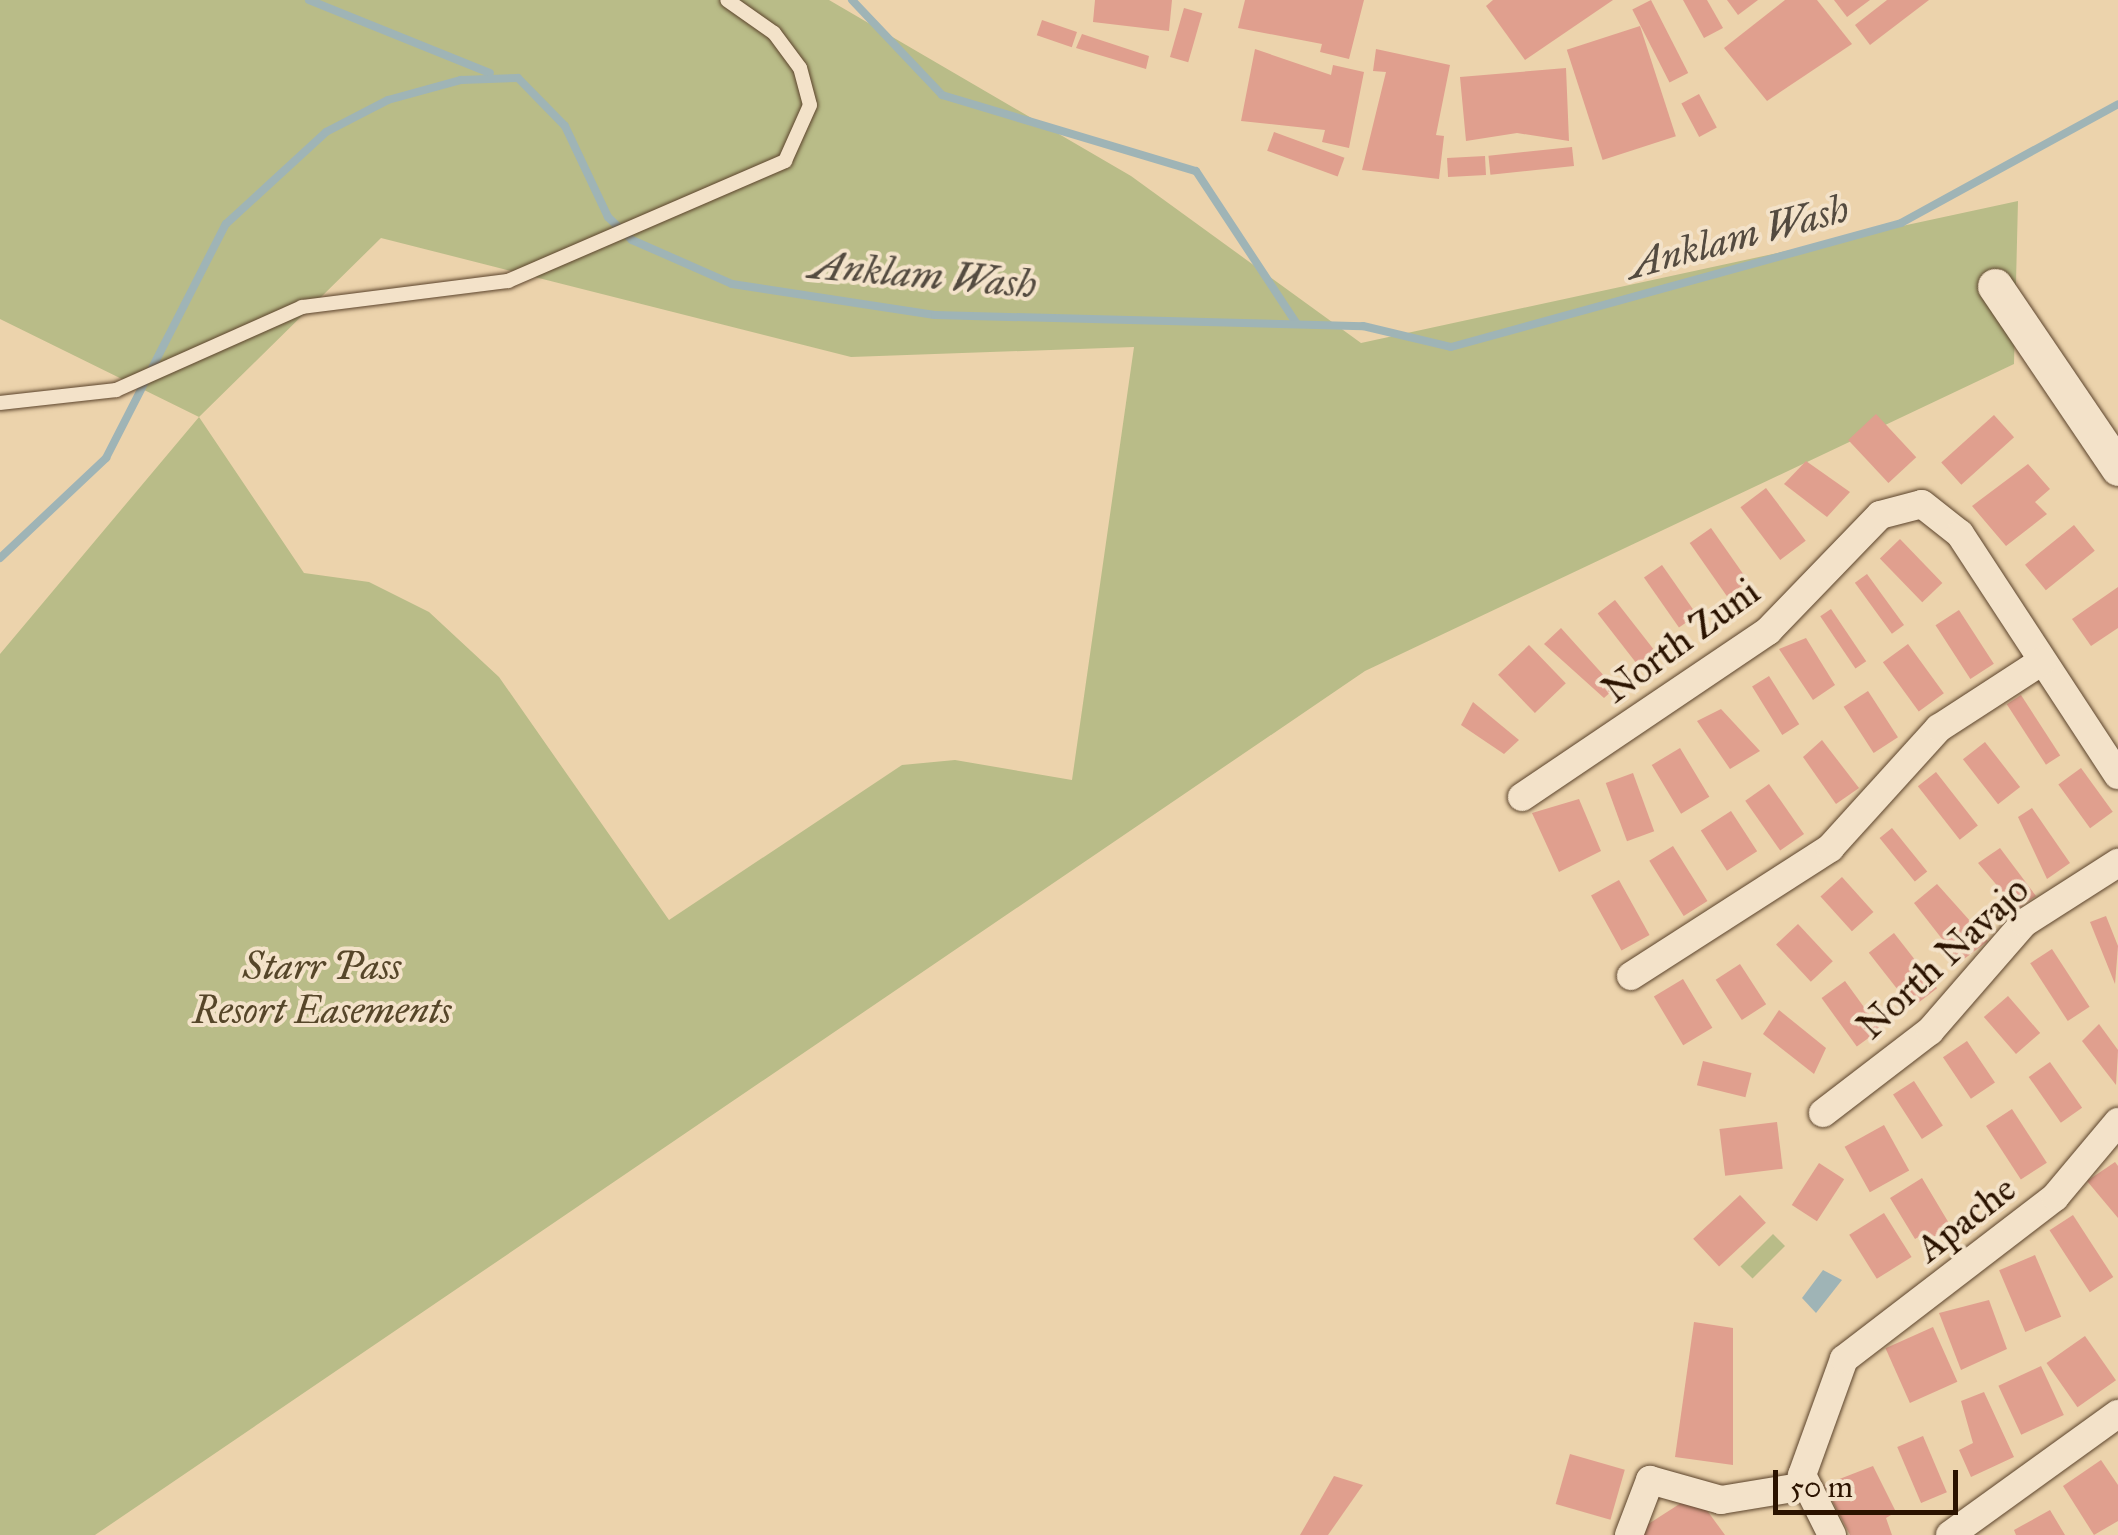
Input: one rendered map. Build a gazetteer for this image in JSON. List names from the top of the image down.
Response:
{
  "streets": {
    "street": ["North Zuni", "North Navajo", "Apache"]
  },
  "water": ["Anklam Wash"],
  "parks": ["Starr Pass Resort Easements"],
  "scale_bar": "50 m"
}
